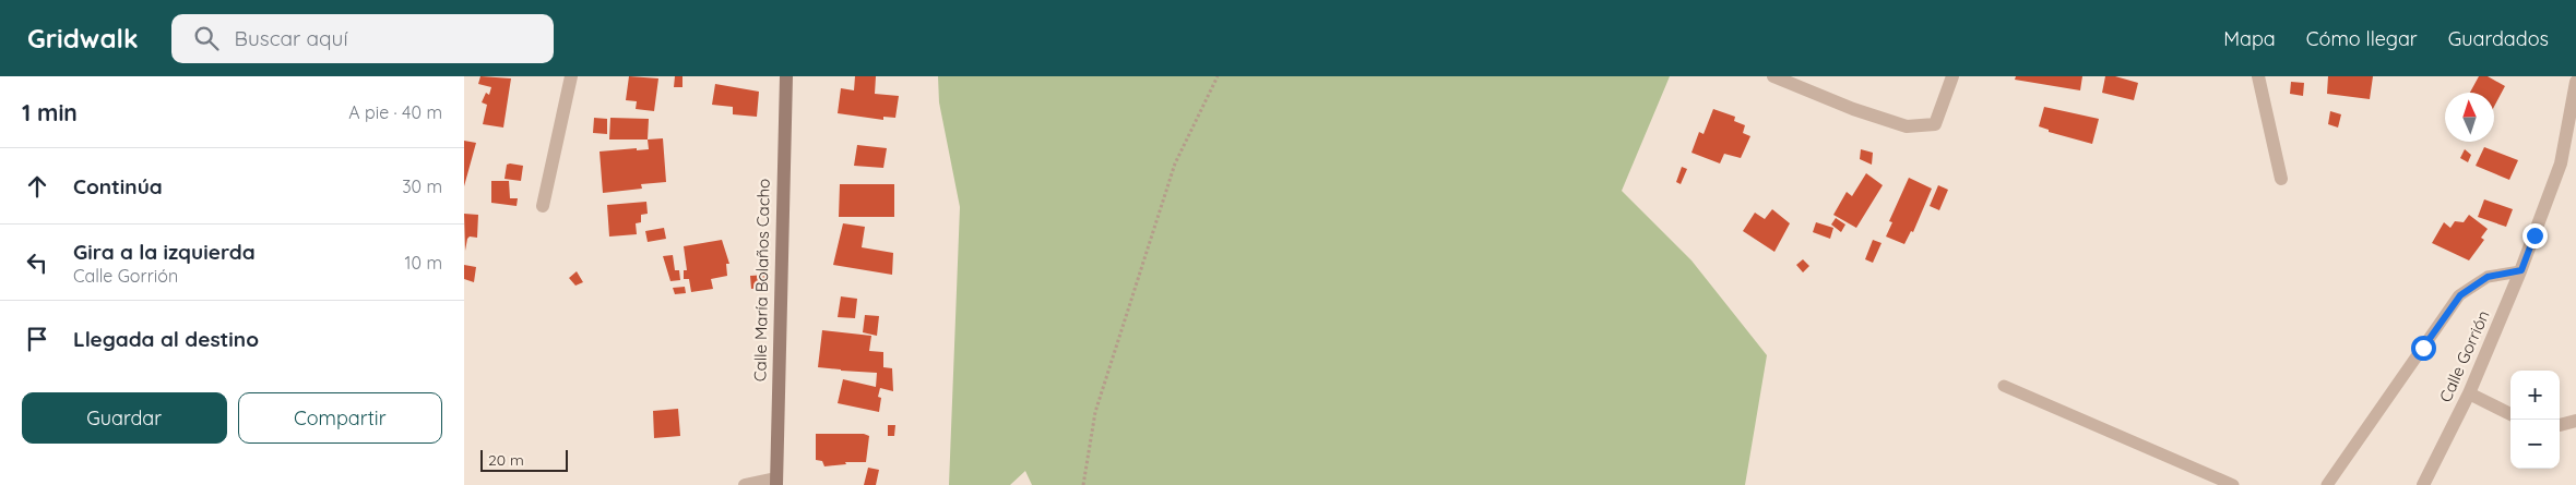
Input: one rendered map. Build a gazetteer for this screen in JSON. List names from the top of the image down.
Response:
{
  "streets": {
    "street": ["Calle María Bolaños Cacho", "Calle Gorrión"]
  },
  "scale_bar": "20 m",
  "north": "top",
  "page": {
    "header": "Gridwalk",
    "search": "Buscar aquí",
    "nav": ["Mapa", "Cómo llegar", "Guardados"],
    "heading": ["1 min", "A pie · 40 m"],
    "list": [
      ["Continúa", "30 m"],
      ["Gira a la izquierda", "Calle Gorrión", "10 m"],
      "Llegada al destino"
    ],
    "map_buttons": ["+", "−"],
    "buttons": ["Guardar", "Compartir"],
    "scale": "20 m"
  }
}
